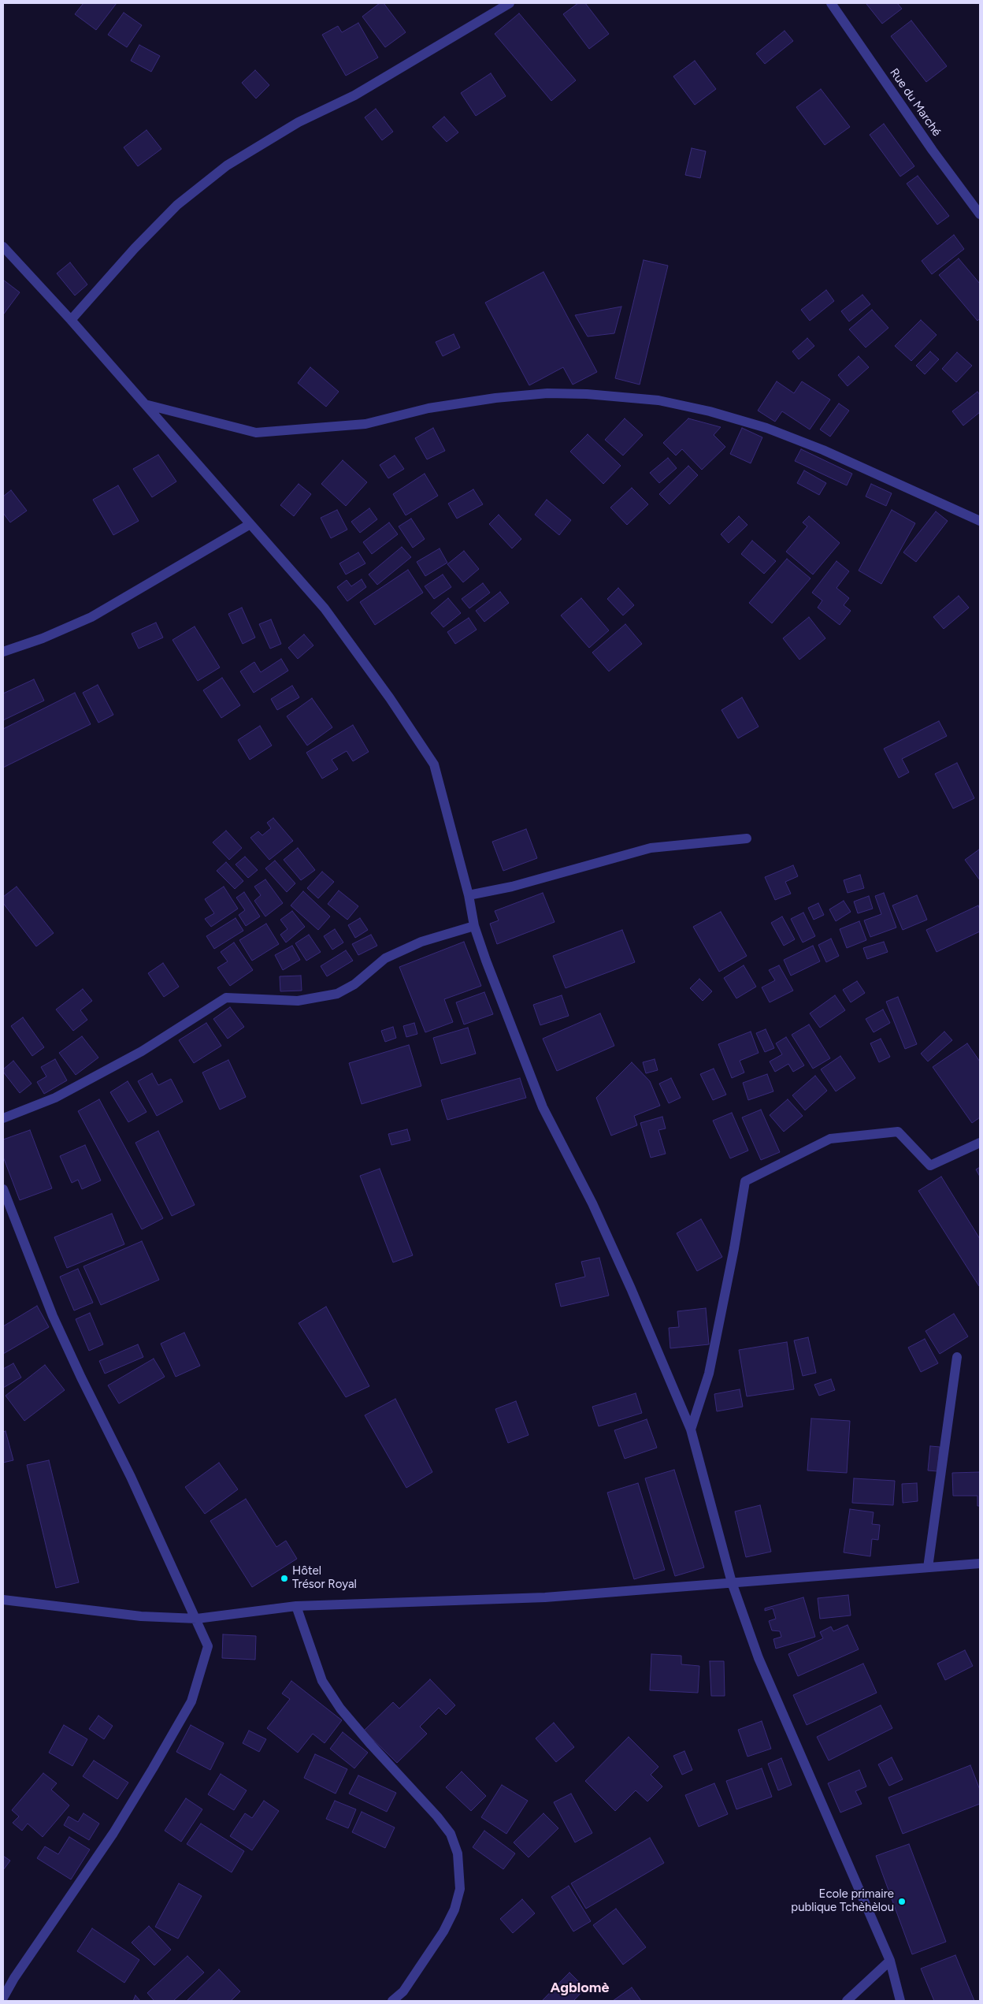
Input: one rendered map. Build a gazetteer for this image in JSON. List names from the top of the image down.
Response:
{
  "streets": {
    "street": ["Rue du Marché"]
  },
  "districts": ["Agblomè"],
  "places": ["Hôtel Trésor Royal", "Ecole primaire publique Tchèhèlou"]
}
